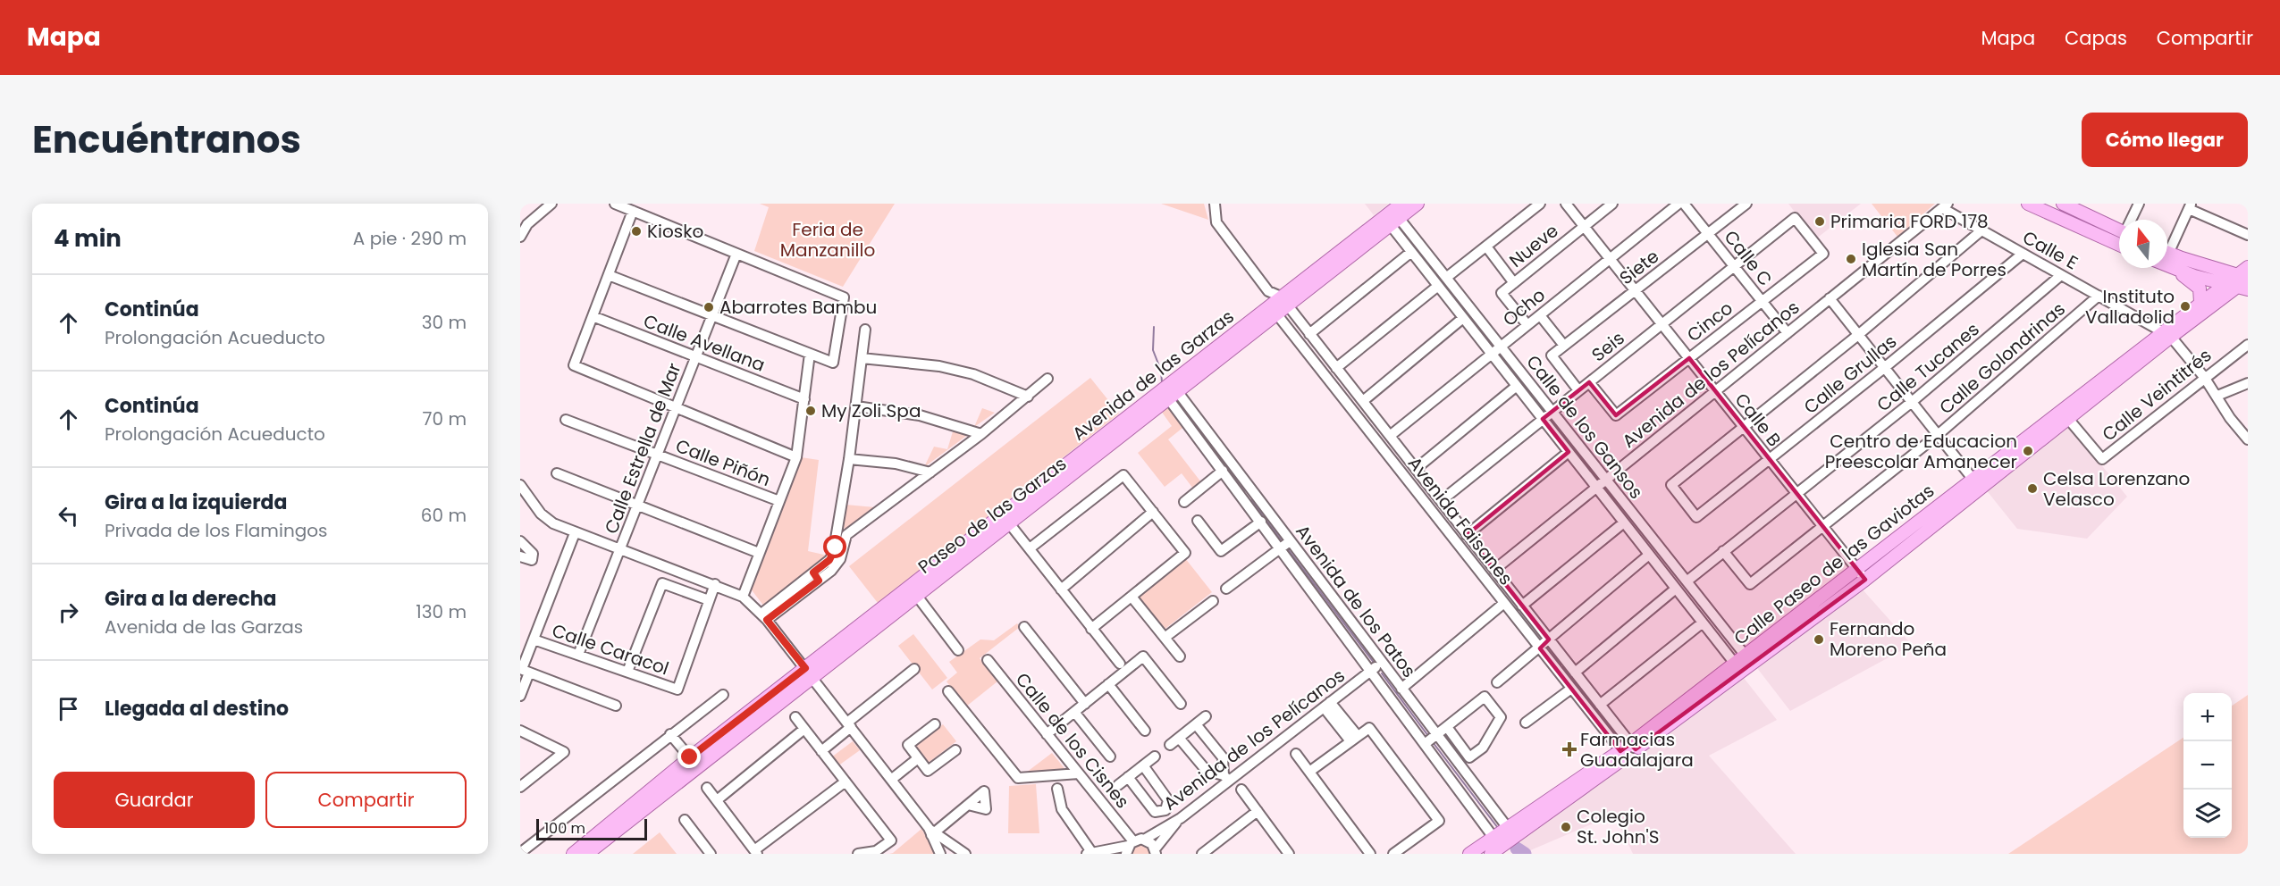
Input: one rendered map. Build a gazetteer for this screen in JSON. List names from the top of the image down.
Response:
{
  "streets": {
    "main road": ["Avenida de las Garzas", "Paseo de las Garzas", "Calle Paseo de las Gaviotas"],
    "street": [
      "Nueve",
      "Calle E",
      "Calle C",
      "Siete",
      "Ocho",
      "Cinco",
      "Calle Avellana",
      "Seis",
      "Calle Golondrinas",
      "Calle Tucanes",
      "Avenida de los Pelícanos",
      "Calle Grullas",
      "Calle Veintitrés",
      "Calle B",
      "Calle de los Gansos",
      "Calle Estrella de Mar",
      "Calle Piñón",
      "Avenida Faisanes",
      "Avenida de los Patos",
      "Calle Caracol",
      "Calle de los Cisnes"
    ]
  },
  "crossings": [
    ["Nueve", "Ocho"],
    ["Nueve", "Calle B"],
    ["Calle E", "Calle Golondrinas"],
    ["Calle E", "Calle Tucanes"],
    ["Calle E", "Avenida de los Pelícanos"],
    ["Calle E", "Calle Grullas"],
    ["Calle E", "Calle Paseo de las Gaviotas"],
    ["Calle C", "Siete"],
    ["Calle C", "Cinco"],
    ["Calle C", "Seis"],
    ["Calle C", "Avenida de los Pelícanos"],
    ["Siete", "Seis"],
    ["Siete", "Calle B"],
    ["Ocho", "Calle B"],
    ["Ocho", "Calle de los Gansos"],
    ["Ocho", "Avenida Faisanes"],
    ["Cinco", "Seis"],
    ["Cinco", "Calle B"],
    ["Calle Avellana", "Calle Estrella de Mar"],
    ["Seis", "Calle B"],
    ["Seis", "Calle de los Gansos"],
    ["Seis", "Avenida Faisanes"],
    ["Calle Golondrinas", "Calle Tucanes"],
    ["Calle Golondrinas", "Calle B"],
    ["Calle Tucanes", "Calle B"],
    ["Calle Tucanes", "Calle de los Gansos"],
    ["Avenida de los Pelícanos", "Calle B"],
    ["Avenida de los Pelícanos", "Calle de los Gansos"],
    ["Avenida de los Pelícanos", "Avenida Faisanes"],
    ["Avenida de los Pelícanos", "Avenida de los Patos"],
    ["Calle Grullas", "Calle B"],
    ["Avenida de las Garzas", "Calle de los Gansos"],
    ["Avenida de las Garzas", "Paseo de las Garzas"],
    ["Avenida de las Garzas", "Avenida Faisanes"],
    ["Avenida de las Garzas", "Avenida de los Patos"],
    ["Calle Veintitrés", "Calle Paseo de las Gaviotas"],
    ["Calle B", "Calle Paseo de las Gaviotas"],
    ["Calle de los Gansos", "Calle Paseo de las Gaviotas"],
    ["Calle Estrella de Mar", "Calle Piñón"],
    ["Calle Estrella de Mar", "Calle Caracol"],
    ["Avenida Faisanes", "Calle Paseo de las Gaviotas"],
    ["Calle Paseo de las Gaviotas", "Avenida de los Patos"]
  ],
  "parks": ["Feria de Manzanillo"],
  "places": {
    "other": [
      "Primaria FORD 178",
      "Kiosko",
      "Iglesia San Martín de Porres",
      "Instituto Valladolid",
      "Abarrotes Bambu",
      "My Zoli Spa",
      "Centro de Educacion Preescolar Amanecer",
      "Celsa Lorenzano Velasco",
      "Fernando Moreno Peña",
      "Colegio St. John'S"
    ],
    "health": ["Farmacias Guadalajara"]
  },
  "scale_bar": "100 m",
  "north": "top",
  "page": {
    "header": "Mapa",
    "nav": ["Mapa", "Capas", "Compartir"],
    "title": "Encuéntranos",
    "buttons": [
      "Cómo llegar",
      ["Guardar", "Compartir"]
    ],
    "heading": ["4 min", "A pie · 290 m"],
    "list": [
      ["Continúa", "Prolongación Acueducto", "30 m"],
      ["Continúa", "Prolongación Acueducto", "70 m"],
      ["Gira a la izquierda", "Privada de los Flamingos", "60 m"],
      ["Gira a la derecha", "Avenida de las Garzas", "130 m"],
      "Llegada al destino"
    ],
    "map_buttons": ["+", "−"],
    "scale": "100 m"
  }
}
